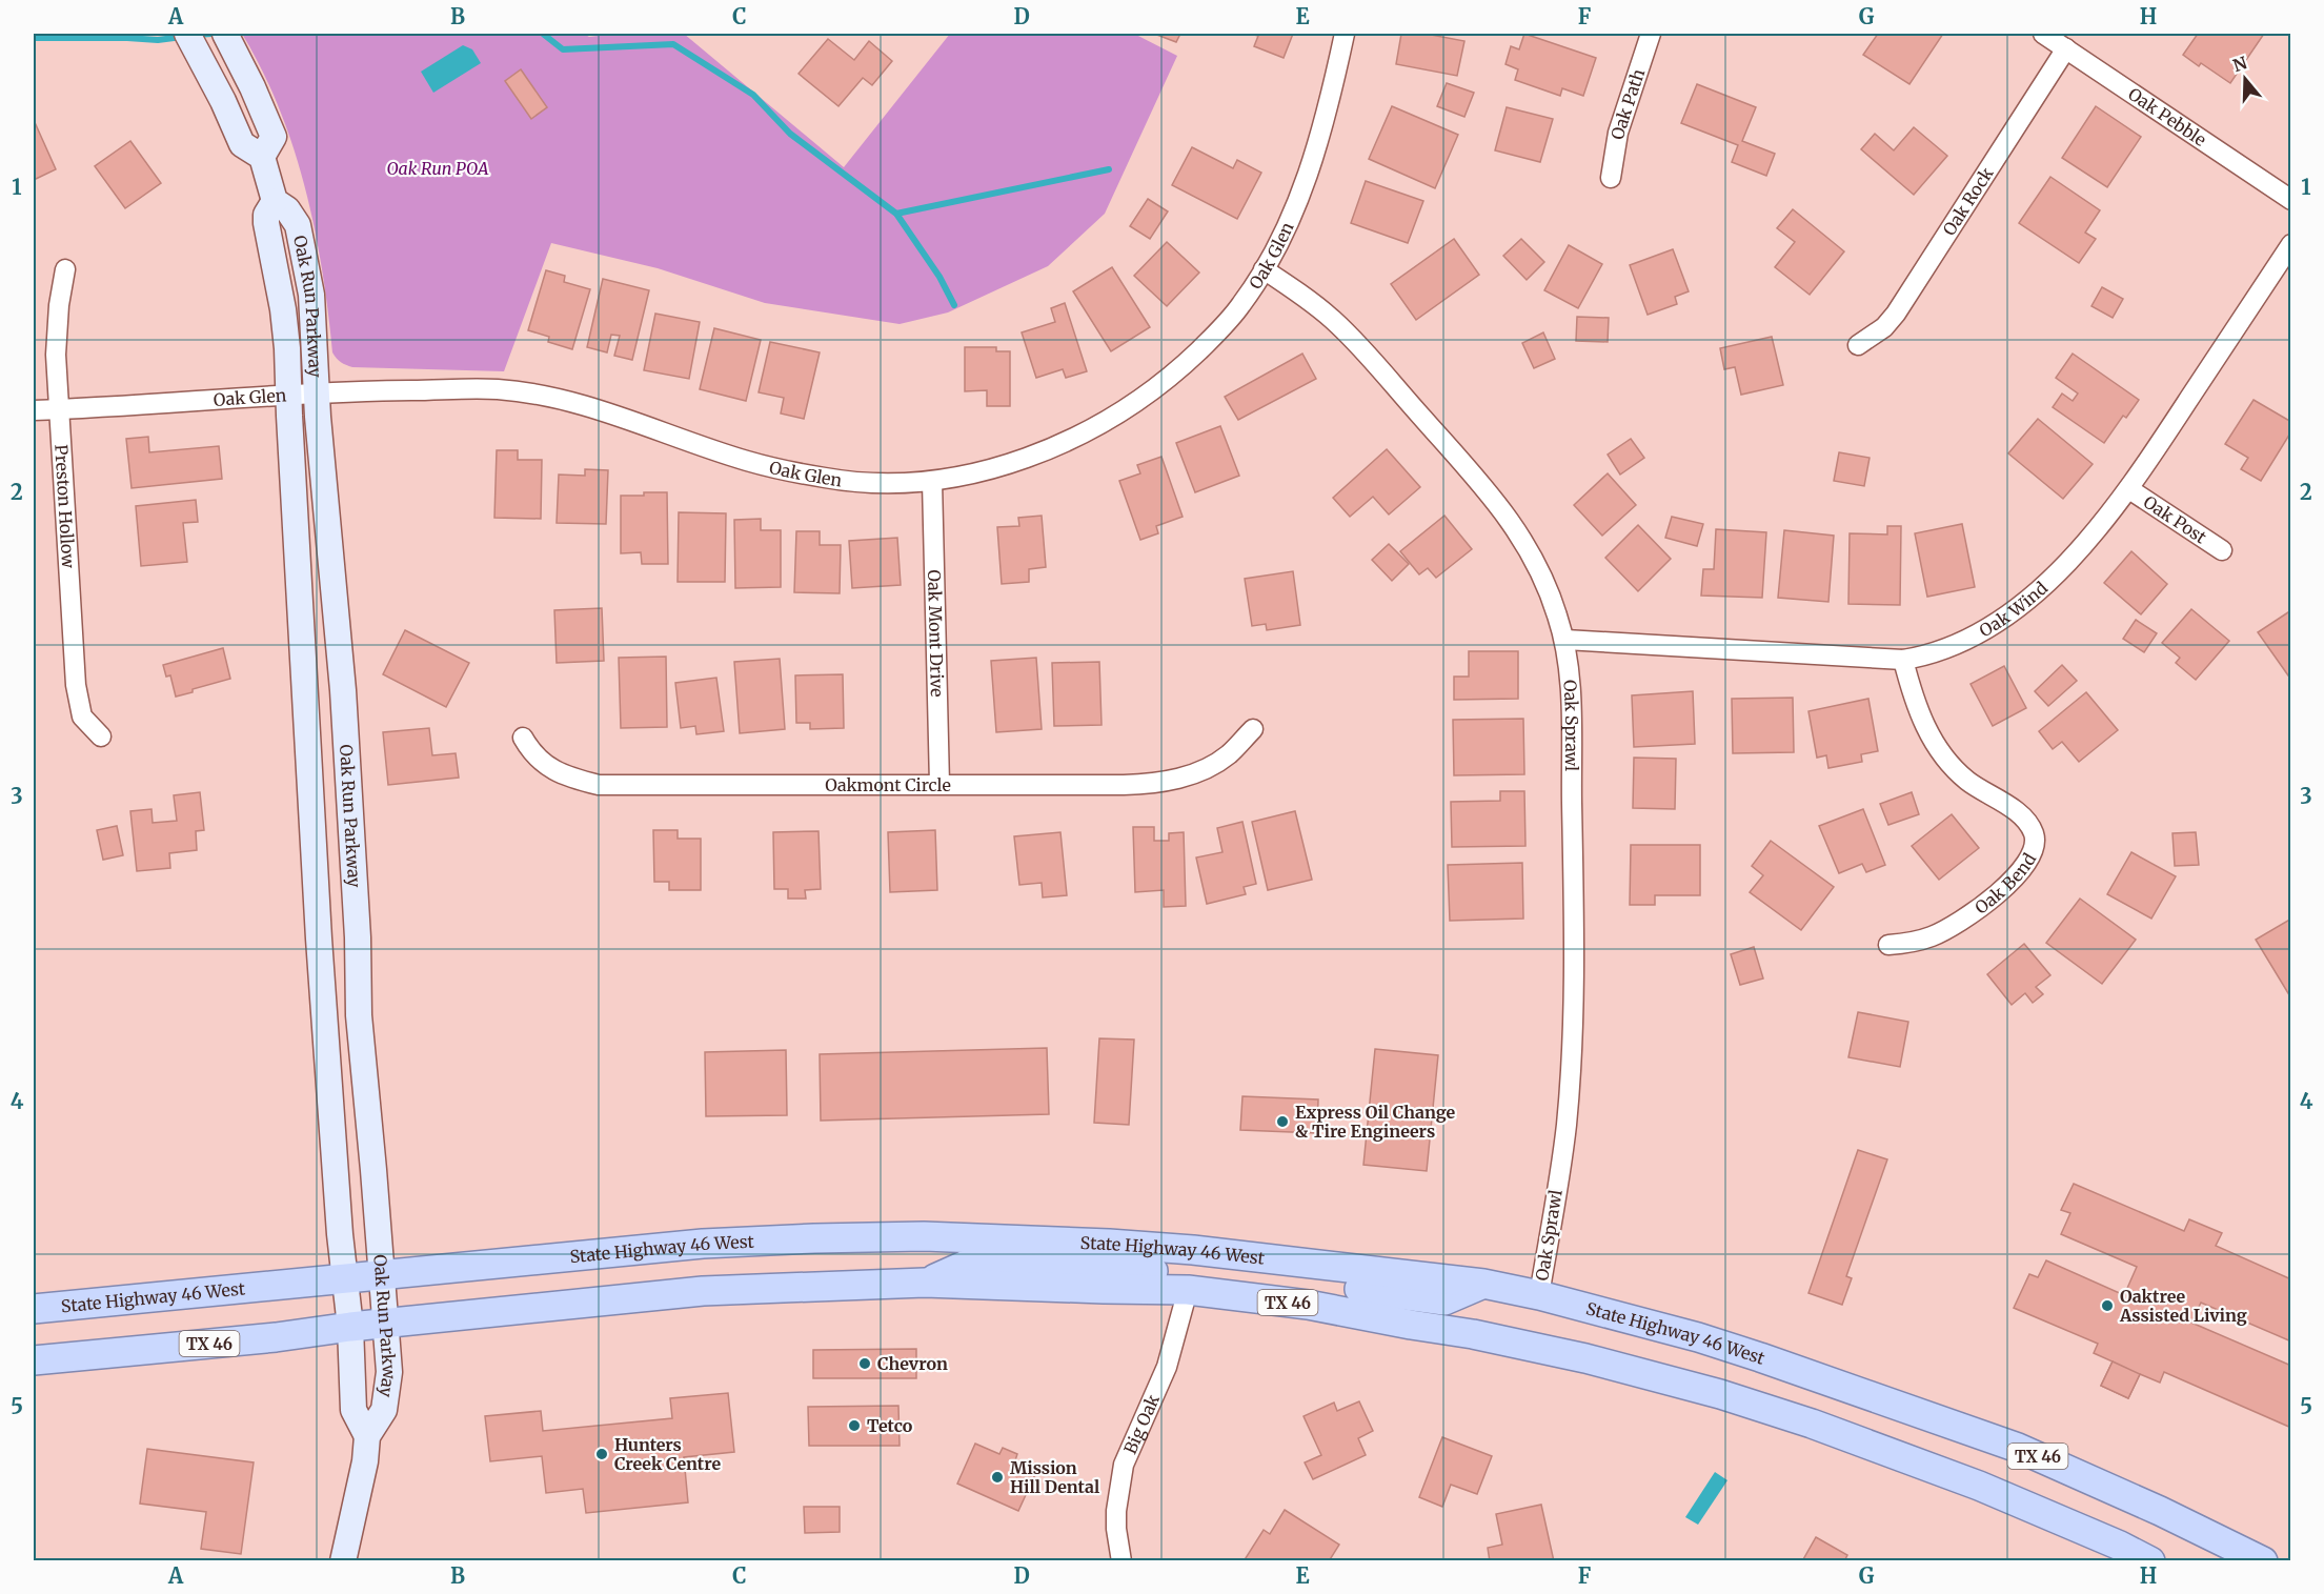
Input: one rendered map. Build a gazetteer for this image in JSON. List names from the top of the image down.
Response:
{
  "streets": {
    "main road": ["State Highway 46 West", "TX 46"],
    "street": [
      "Oak Path",
      "Oak Pebble",
      "Oak Rock",
      "Oak Glen",
      "Oak Run Parkway",
      "Preston Hollow",
      "Oak Post",
      "Oak Wind",
      "Oak Mont Drive",
      "Oak Sprawl",
      "Oakmont Circle",
      "Oak Bend",
      "Big Oak"
    ]
  },
  "crossings": [
    ["Oak Pebble", "Oak Rock"],
    ["Oak Glen", "Oak Run Parkway"],
    ["Oak Glen", "Preston Hollow"],
    ["Oak Glen", "Oak Mont Drive"],
    ["Oak Glen", "Oak Sprawl"],
    ["Oak Run Parkway", "State Highway 46 West"],
    ["Oak Run Parkway", "TX 46"],
    ["Oak Post", "Oak Wind"],
    ["Oak Wind", "Oak Sprawl"],
    ["Oak Wind", "Oak Bend"],
    ["Oak Mont Drive", "Oakmont Circle"],
    ["Oak Sprawl", "State Highway 46 West"],
    ["TX 46", "Big Oak"]
  ],
  "parks": ["Oak Run POA"],
  "places": [
    "Express Oil Change & Tire Engineers",
    "Oaktree Assisted Living",
    "Chevron",
    "Tetco",
    "Hunters Creek Centre",
    "Mission Hill Dental"
  ],
  "north": "top",
  "grid": {
    "columns": [
      "A",
      "B",
      "C",
      "D",
      "E",
      "F",
      "G",
      "H"
    ],
    "rows": [
      "1",
      "2",
      "3",
      "4",
      "5"
    ]
  }
}
